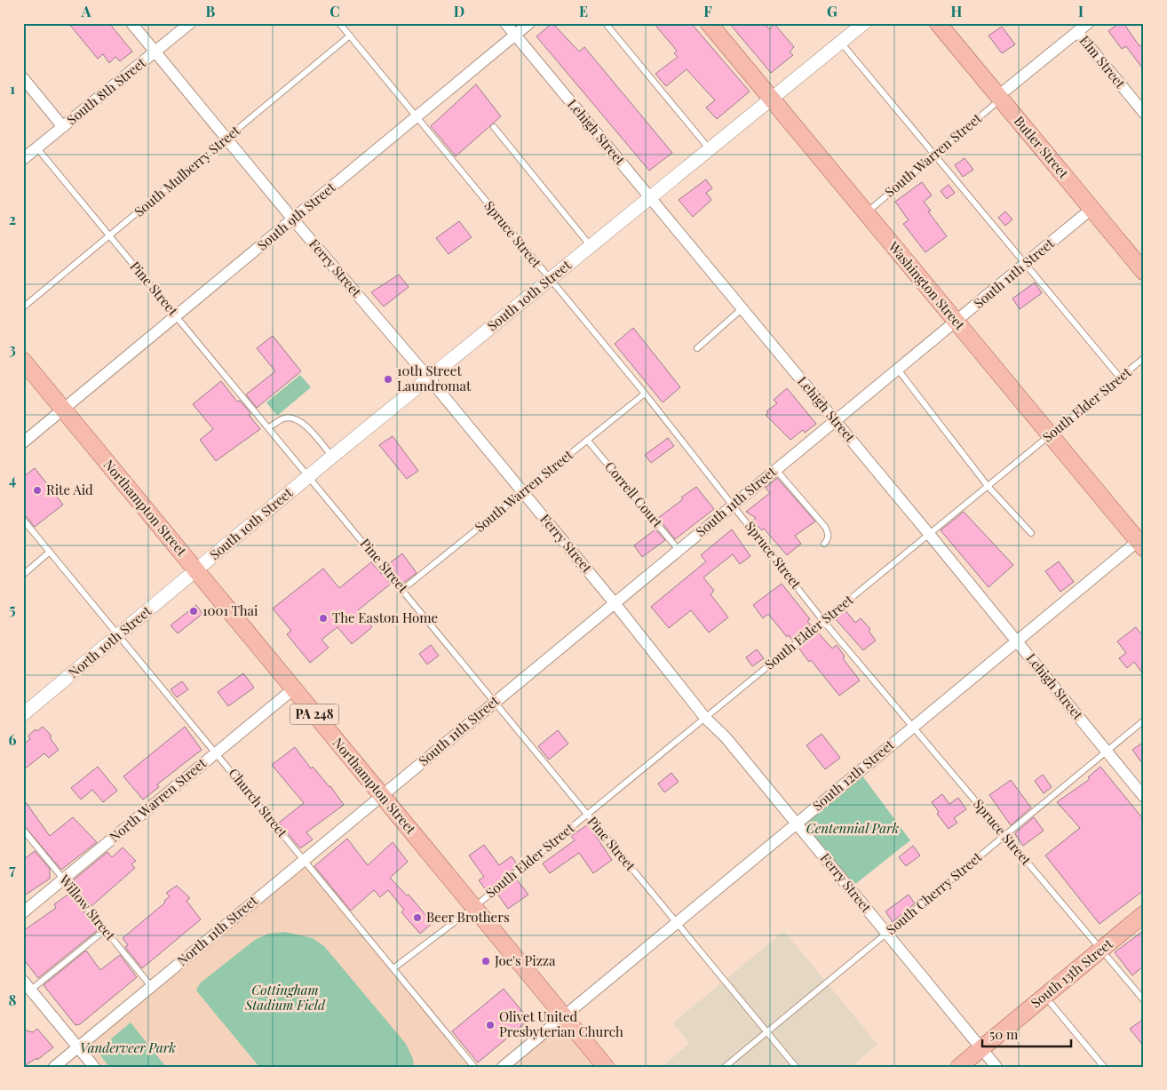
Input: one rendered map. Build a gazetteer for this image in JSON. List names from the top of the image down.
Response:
{
  "streets": {
    "main road": [
      "Butler Street",
      "Washington Street",
      "Northampton Street",
      "PA 248",
      "South 13th Street"
    ],
    "street": [
      "Elm Street",
      "South 8th Street",
      "Lehigh Street",
      "South Warren Street",
      "South 9th Street",
      "Ferry Street",
      "South 11th Street",
      "South 10th Street",
      "North 10th Street",
      "South 12th Street",
      "North Warren Street",
      "North 11th Street"
    ],
    "lane": [
      "South Mulberry Street",
      "Spruce Street",
      "Pine Street",
      "South Elder Street",
      "Correll Court",
      "Church Street",
      "South Cherry Street",
      "Willow Street"
    ]
  },
  "crossings": [
    ["Elm Street", "South Warren Street"],
    ["South 8th Street", "Ferry Street"],
    ["South 8th Street", "Pine Street"],
    ["Lehigh Street", "South 9th Street"],
    ["Lehigh Street", "South 11th Street"],
    ["Lehigh Street", "South 10th Street"],
    ["Lehigh Street", "South Elder Street"],
    ["Lehigh Street", "South 12th Street"],
    ["Lehigh Street", "South Cherry Street"],
    ["Butler Street", "South Warren Street"],
    ["Butler Street", "South 11th Street"],
    ["South Warren Street", "Spruce Street"],
    ["South Warren Street", "Ferry Street"],
    ["South Warren Street", "Washington Street"],
    ["South Warren Street", "Pine Street"],
    ["South Warren Street", "Correll Court"],
    ["South Mulberry Street", "Spruce Street"],
    ["South Mulberry Street", "Ferry Street"],
    ["South Mulberry Street", "Pine Street"],
    ["South 9th Street", "Spruce Street"],
    ["South 9th Street", "Ferry Street"],
    ["South 9th Street", "Pine Street"],
    ["South 9th Street", "Northampton Street"],
    ["Spruce Street", "South 11th Street"],
    ["Spruce Street", "South 10th Street"],
    ["Spruce Street", "South Elder Street"],
    ["Spruce Street", "South 12th Street"],
    ["Spruce Street", "South Cherry Street"],
    ["Spruce Street", "South 13th Street"],
    ["Ferry Street", "South 11th Street"],
    ["Ferry Street", "South 10th Street"],
    ["Ferry Street", "South Elder Street"],
    ["Ferry Street", "South 12th Street"],
    ["Ferry Street", "South Cherry Street"],
    ["Ferry Street", "South 13th Street"],
    ["South 11th Street", "Washington Street"],
    ["South 11th Street", "Pine Street"],
    ["South 11th Street", "Correll Court"],
    ["South 11th Street", "Northampton Street"],
    ["South 11th Street", "North 11th Street"],
    ["Washington Street", "South 10th Street"],
    ["Washington Street", "South Elder Street"],
    ["Washington Street", "South 12th Street"],
    ["Pine Street", "South 10th Street"],
    ["Pine Street", "South Elder Street"],
    ["Pine Street", "South 12th Street"],
    ["Pine Street", "South Cherry Street"],
    ["South 10th Street", "Northampton Street"],
    ["South 10th Street", "North 10th Street"],
    ["South Elder Street", "Northampton Street"],
    ["South Elder Street", "Church Street"],
    ["Northampton Street", "North 10th Street"],
    ["Northampton Street", "South 12th Street"],
    ["Northampton Street", "North Warren Street"],
    ["Northampton Street", "North 11th Street"],
    ["North 10th Street", "Church Street"],
    ["North Warren Street", "Church Street"],
    ["North Warren Street", "Willow Street"],
    ["Church Street", "North 11th Street"],
    ["Willow Street", "North 11th Street"]
  ],
  "parks": ["Centennial Park", "Cottingham Stadium Field", "Vanderveer Park"],
  "places": [
    "10th Street Laundromat",
    "Rite Aid",
    "1001 Thai",
    "The Easton Home",
    "Beer Brothers",
    "Joe's Pizza",
    "Olivet United Presbyterian Church"
  ],
  "scale_bar": "50 m",
  "grid": {
    "columns": [
      "A",
      "B",
      "C",
      "D",
      "E",
      "F",
      "G",
      "H",
      "I"
    ],
    "rows": [
      "1",
      "2",
      "3",
      "4",
      "5",
      "6",
      "7",
      "8"
    ]
  }
}
